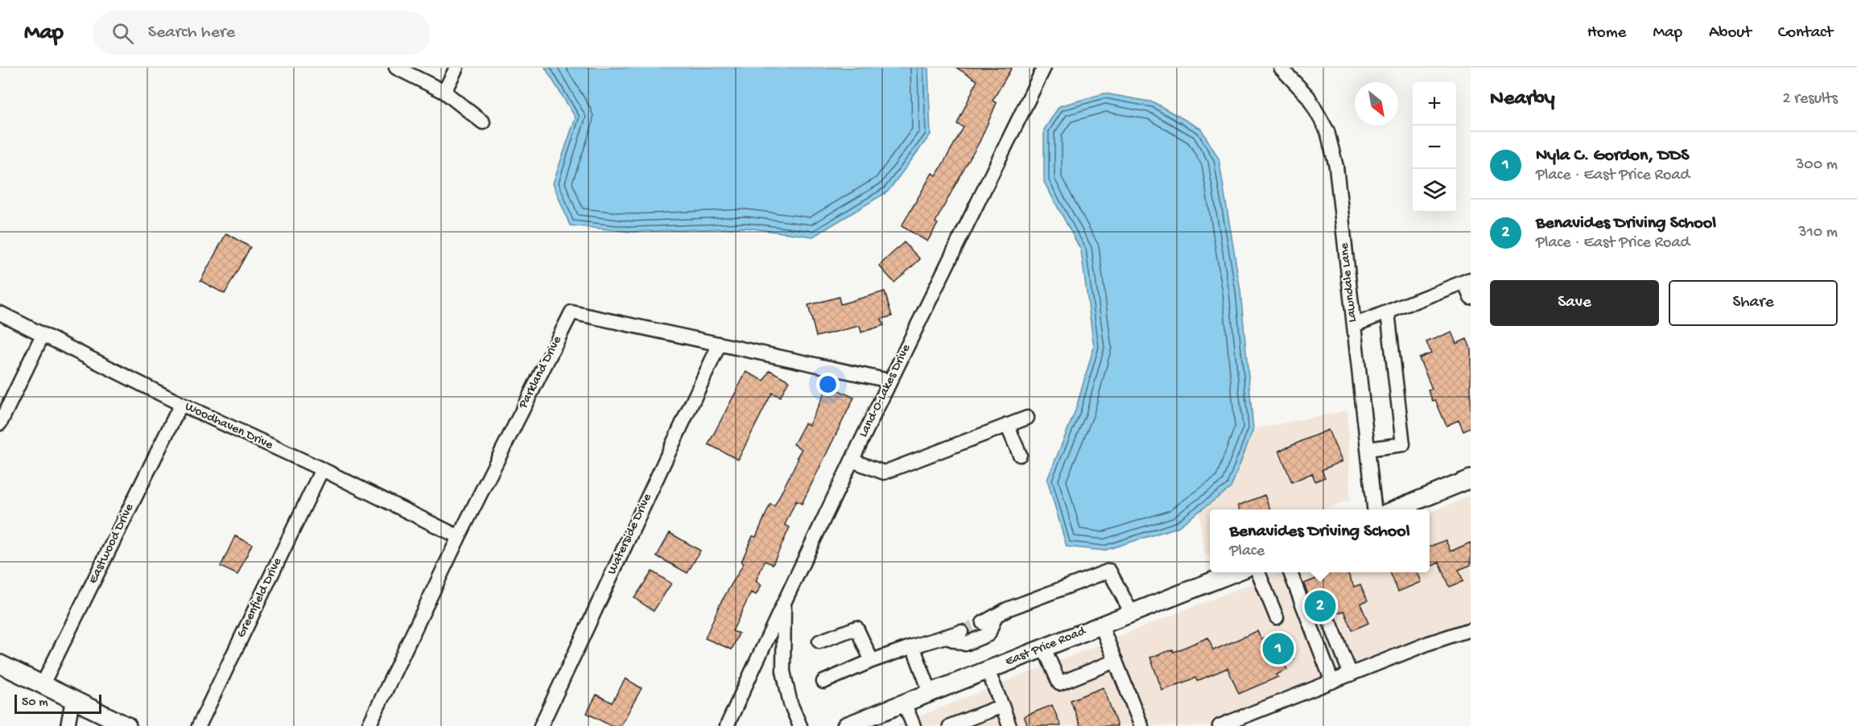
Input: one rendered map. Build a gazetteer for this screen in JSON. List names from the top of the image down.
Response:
{
  "streets": {
    "main road": ["East Price Road"],
    "street": [
      "Lawndale Lane",
      "Parkland Drive",
      "Land-O-Lakes Drive",
      "Woodhaven Drive",
      "Waterside Drive",
      "Eastwood Drive",
      "Greenfield Drive"
    ]
  },
  "crossings": [
    ["Parkland Drive", "Land-O-Lakes Drive"],
    ["Parkland Drive", "Woodhaven Drive"],
    ["Parkland Drive", "Waterside Drive"],
    ["Woodhaven Drive", "Eastwood Drive"],
    ["Woodhaven Drive", "Greenfield Drive"]
  ],
  "scale_bar": "50 m",
  "north": "bottom right",
  "page": {
    "header": "Map",
    "search": "Search here",
    "nav": [
      "Home",
      "Map",
      "About",
      "Contact"
    ],
    "heading": ["Nearby", "2 results"],
    "map_buttons": ["+", "−"],
    "list": [
      {
        "mark": "1",
        "name": "Nyla C. Gordon, DDS",
        "note": "Place · East Price Road",
        "value": "300 m"
      },
      {
        "mark": "2",
        "name": "Benavides Driving School",
        "note": "Place · East Price Road",
        "value": "310 m"
      }
    ],
    "buttons": ["Save", "Share"],
    "popup": ["Benavides Driving School", "Place"],
    "pins": ["2", "1"],
    "scale": "50 m"
  }
}
